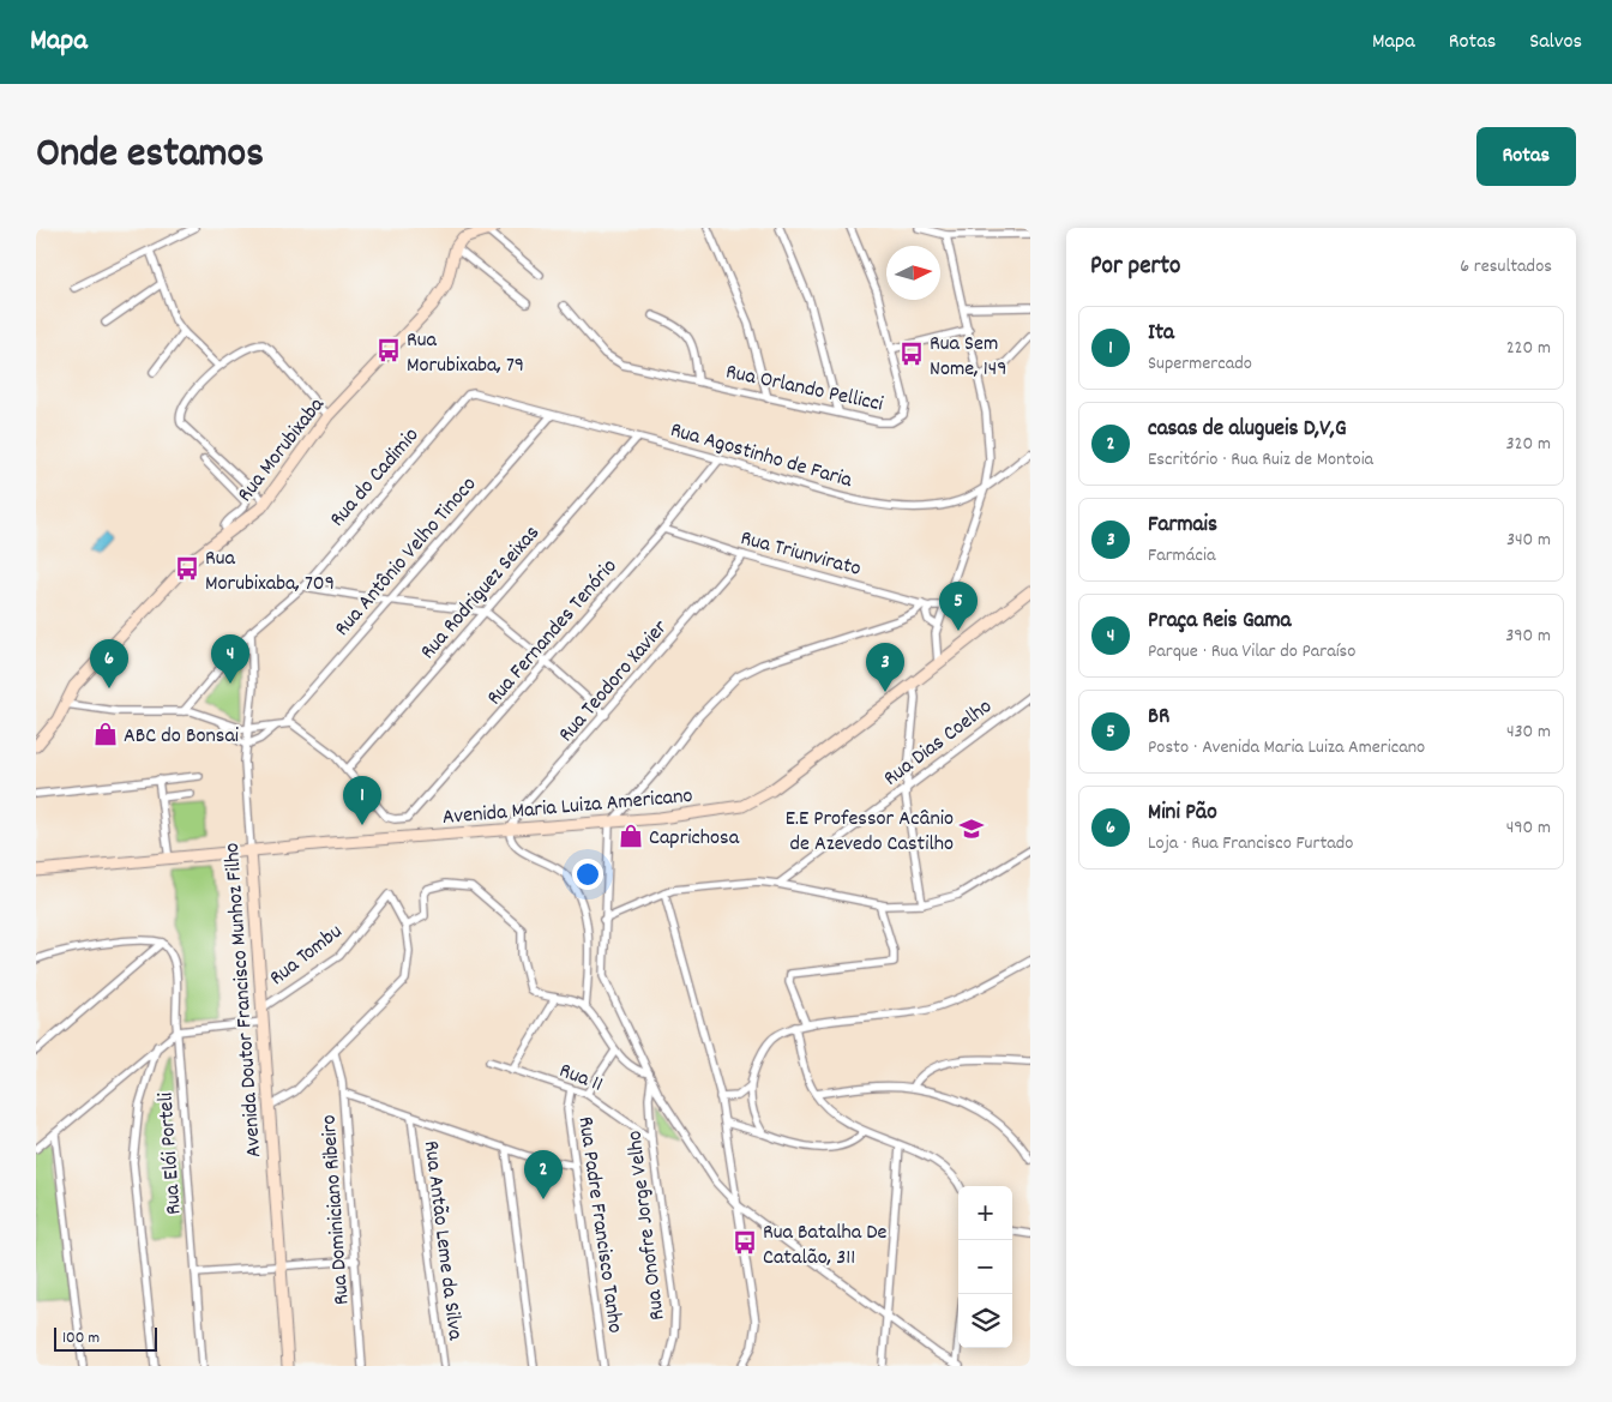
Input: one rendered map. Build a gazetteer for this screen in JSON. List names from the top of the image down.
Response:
{
  "streets": {
    "street": [
      "Rua Orlando Pellicci",
      "Rua Morubixaba",
      "Rua Agostinho de Faria",
      "Rua do Cadimio",
      "Rua Triunvirato",
      "Rua Antônio Velho Tinoco",
      "Rua Rodriguez Seixas",
      "Rua Fernandes Tenório",
      "Rua Teodoro Xavier",
      "Rua Dias Coelho",
      "Avenida Maria Luiza Americano",
      "Rua Tombu",
      "Avenida Doutor Francisco Munhoz Filho",
      "Rua 11",
      "Rua Elói Porteli",
      "Rua Dominiciano Ribeiro",
      "Rua Padre Francisco Tanho",
      "Rua Onofre Jorge Velho",
      "Rua Antão Leme da Silva"
    ]
  },
  "crossings": [
    ["Rua Agostinho de Faria", "Rua do Cadimio"],
    ["Rua Agostinho de Faria", "Rua Antônio Velho Tinoco"],
    ["Rua Agostinho de Faria", "Rua Rodriguez Seixas"],
    ["Rua Agostinho de Faria", "Rua Fernandes Tenório"],
    ["Rua do Cadimio", "Avenida Doutor Francisco Munhoz Filho"],
    ["Rua Triunvirato", "Rua Fernandes Tenório"],
    ["Rua Triunvirato", "Rua Teodoro Xavier"],
    ["Rua Rodriguez Seixas", "Rua Fernandes Tenório"],
    ["Rua Teodoro Xavier", "Avenida Maria Luiza Americano"],
    ["Avenida Maria Luiza Americano", "Avenida Doutor Francisco Munhoz Filho"],
    ["Rua Tombu", "Avenida Doutor Francisco Munhoz Filho"],
    ["Rua 11", "Rua Padre Francisco Tanho"],
    ["Rua 11", "Rua Onofre Jorge Velho"]
  ],
  "places": {
    "bus stop": [
      "Rua Morubixaba, 79",
      "Rua Sem Nome, 149",
      "Rua Morubixaba, 709",
      "Rua Batalha De Catalão, 311"
    ],
    "shop": ["ABC do Bonsai", "Caprichosa"],
    "school or university": ["E.E Professor Acânio de Azevedo Castilho"]
  },
  "scale_bar": "100 m",
  "north": "right",
  "page": {
    "header": "Mapa",
    "nav": ["Mapa", "Rotas", "Salvos"],
    "title": "Onde estamos",
    "buttons": "Rotas",
    "heading": ["Por perto", "6 resultados"],
    "list": [
      {
        "mark": "1",
        "name": "Ita",
        "note": "Supermercado",
        "value": "220 m"
      },
      {
        "mark": "2",
        "name": "casas de alugueis D,V,G",
        "note": "Escritório · Rua Ruiz de Montoia",
        "value": "320 m"
      },
      {
        "mark": "3",
        "name": "Farmais",
        "note": "Farmácia",
        "value": "340 m"
      },
      {
        "mark": "4",
        "name": "Praça Reis Gama",
        "note": "Parque · Rua Vilar do Paraíso",
        "value": "390 m"
      },
      {
        "mark": "5",
        "name": "BR",
        "note": "Posto · Avenida Maria Luiza Americano",
        "value": "430 m"
      },
      {
        "mark": "6",
        "name": "Mini Pão",
        "note": "Loja · Rua Francisco Furtado",
        "value": "490 m"
      }
    ],
    "pins": [
      "5",
      "4",
      "6",
      "3",
      "1",
      "2"
    ],
    "map_buttons": ["+", "−"],
    "scale": "100 m"
  }
}
